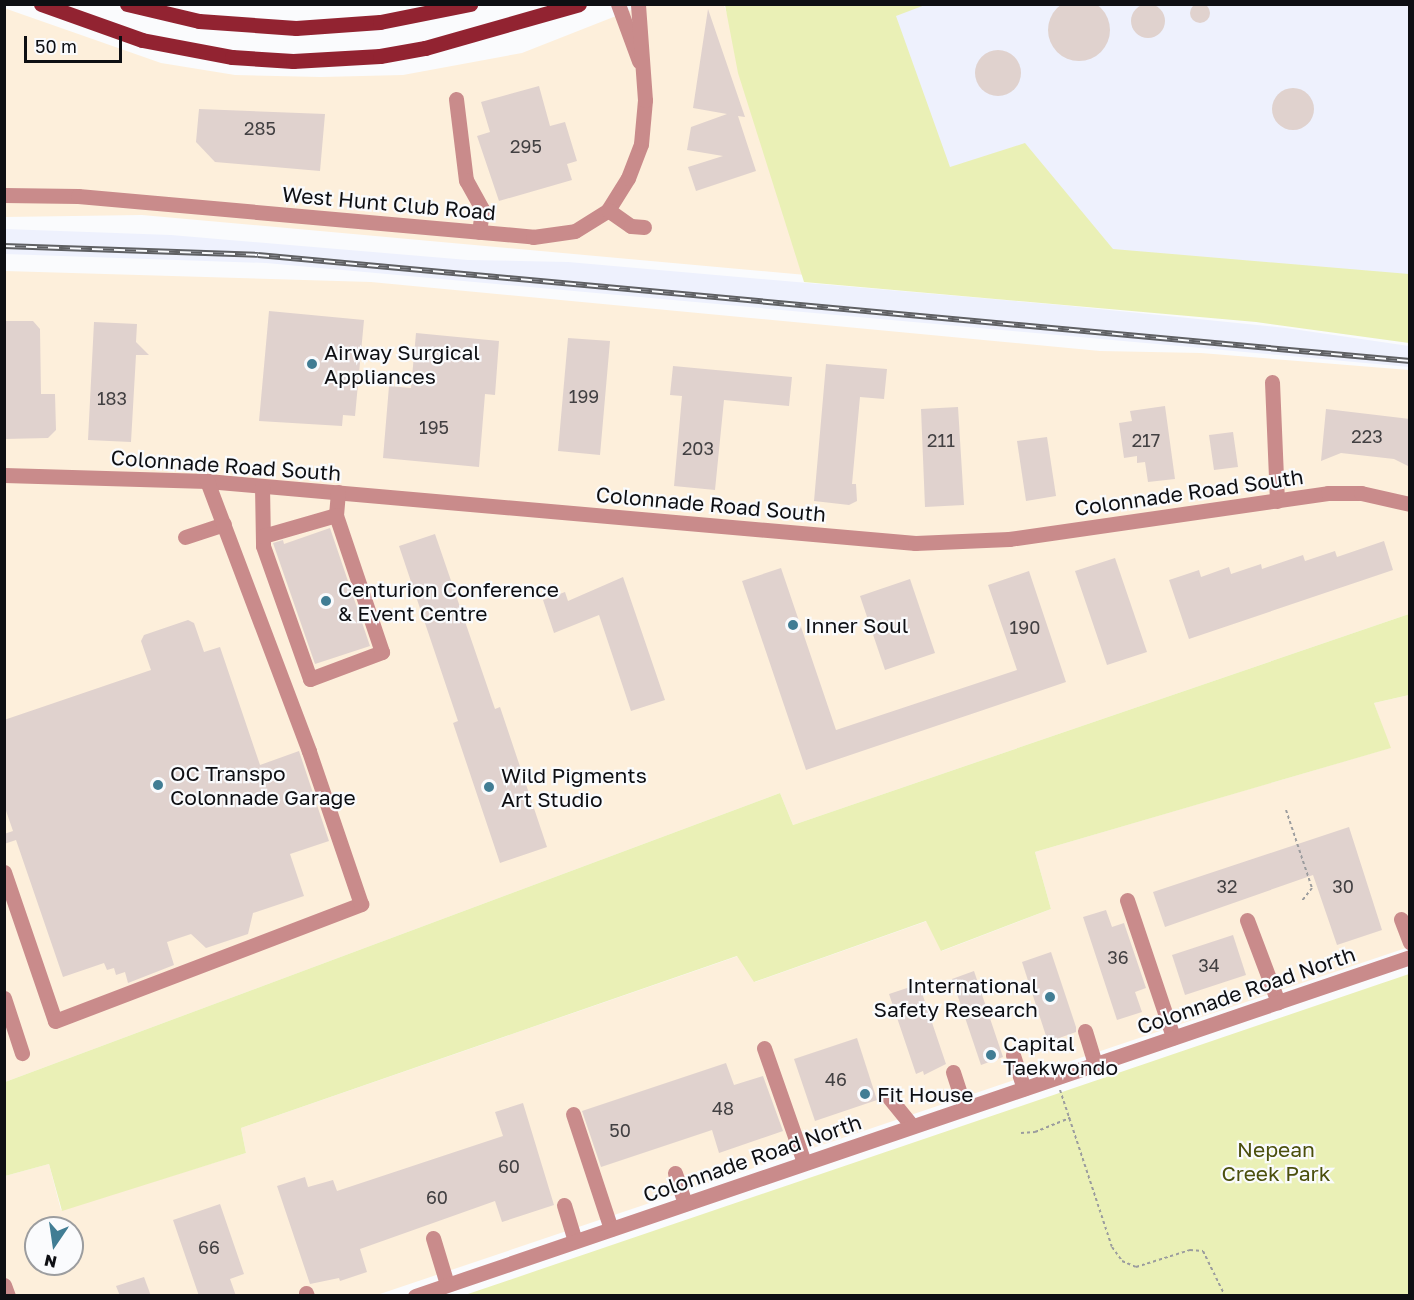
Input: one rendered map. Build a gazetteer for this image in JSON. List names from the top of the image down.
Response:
{
  "streets": {
    "street": ["West Hunt Club Road", "Colonnade Road South", "Colonnade Road North"]
  },
  "parks": ["Nepean Creek Park"],
  "places": [
    "Airway Surgical Appliances",
    "Centurion Conference & Event Centre",
    "Inner Soul",
    "OC Transpo Colonnade Garage",
    "Wild Pigments Art Studio",
    "International Safety Research",
    "Capital Taekwondo",
    "Fit House"
  ],
  "house_numbers": [
    "285",
    "295",
    "199",
    "183",
    "195",
    "223",
    "211",
    "217",
    "203",
    "190",
    "32",
    "30",
    "36",
    "34",
    "46",
    "48",
    "50",
    "60",
    "60",
    "66"
  ],
  "scale_bar": "50 m",
  "north": "bottom"
}
